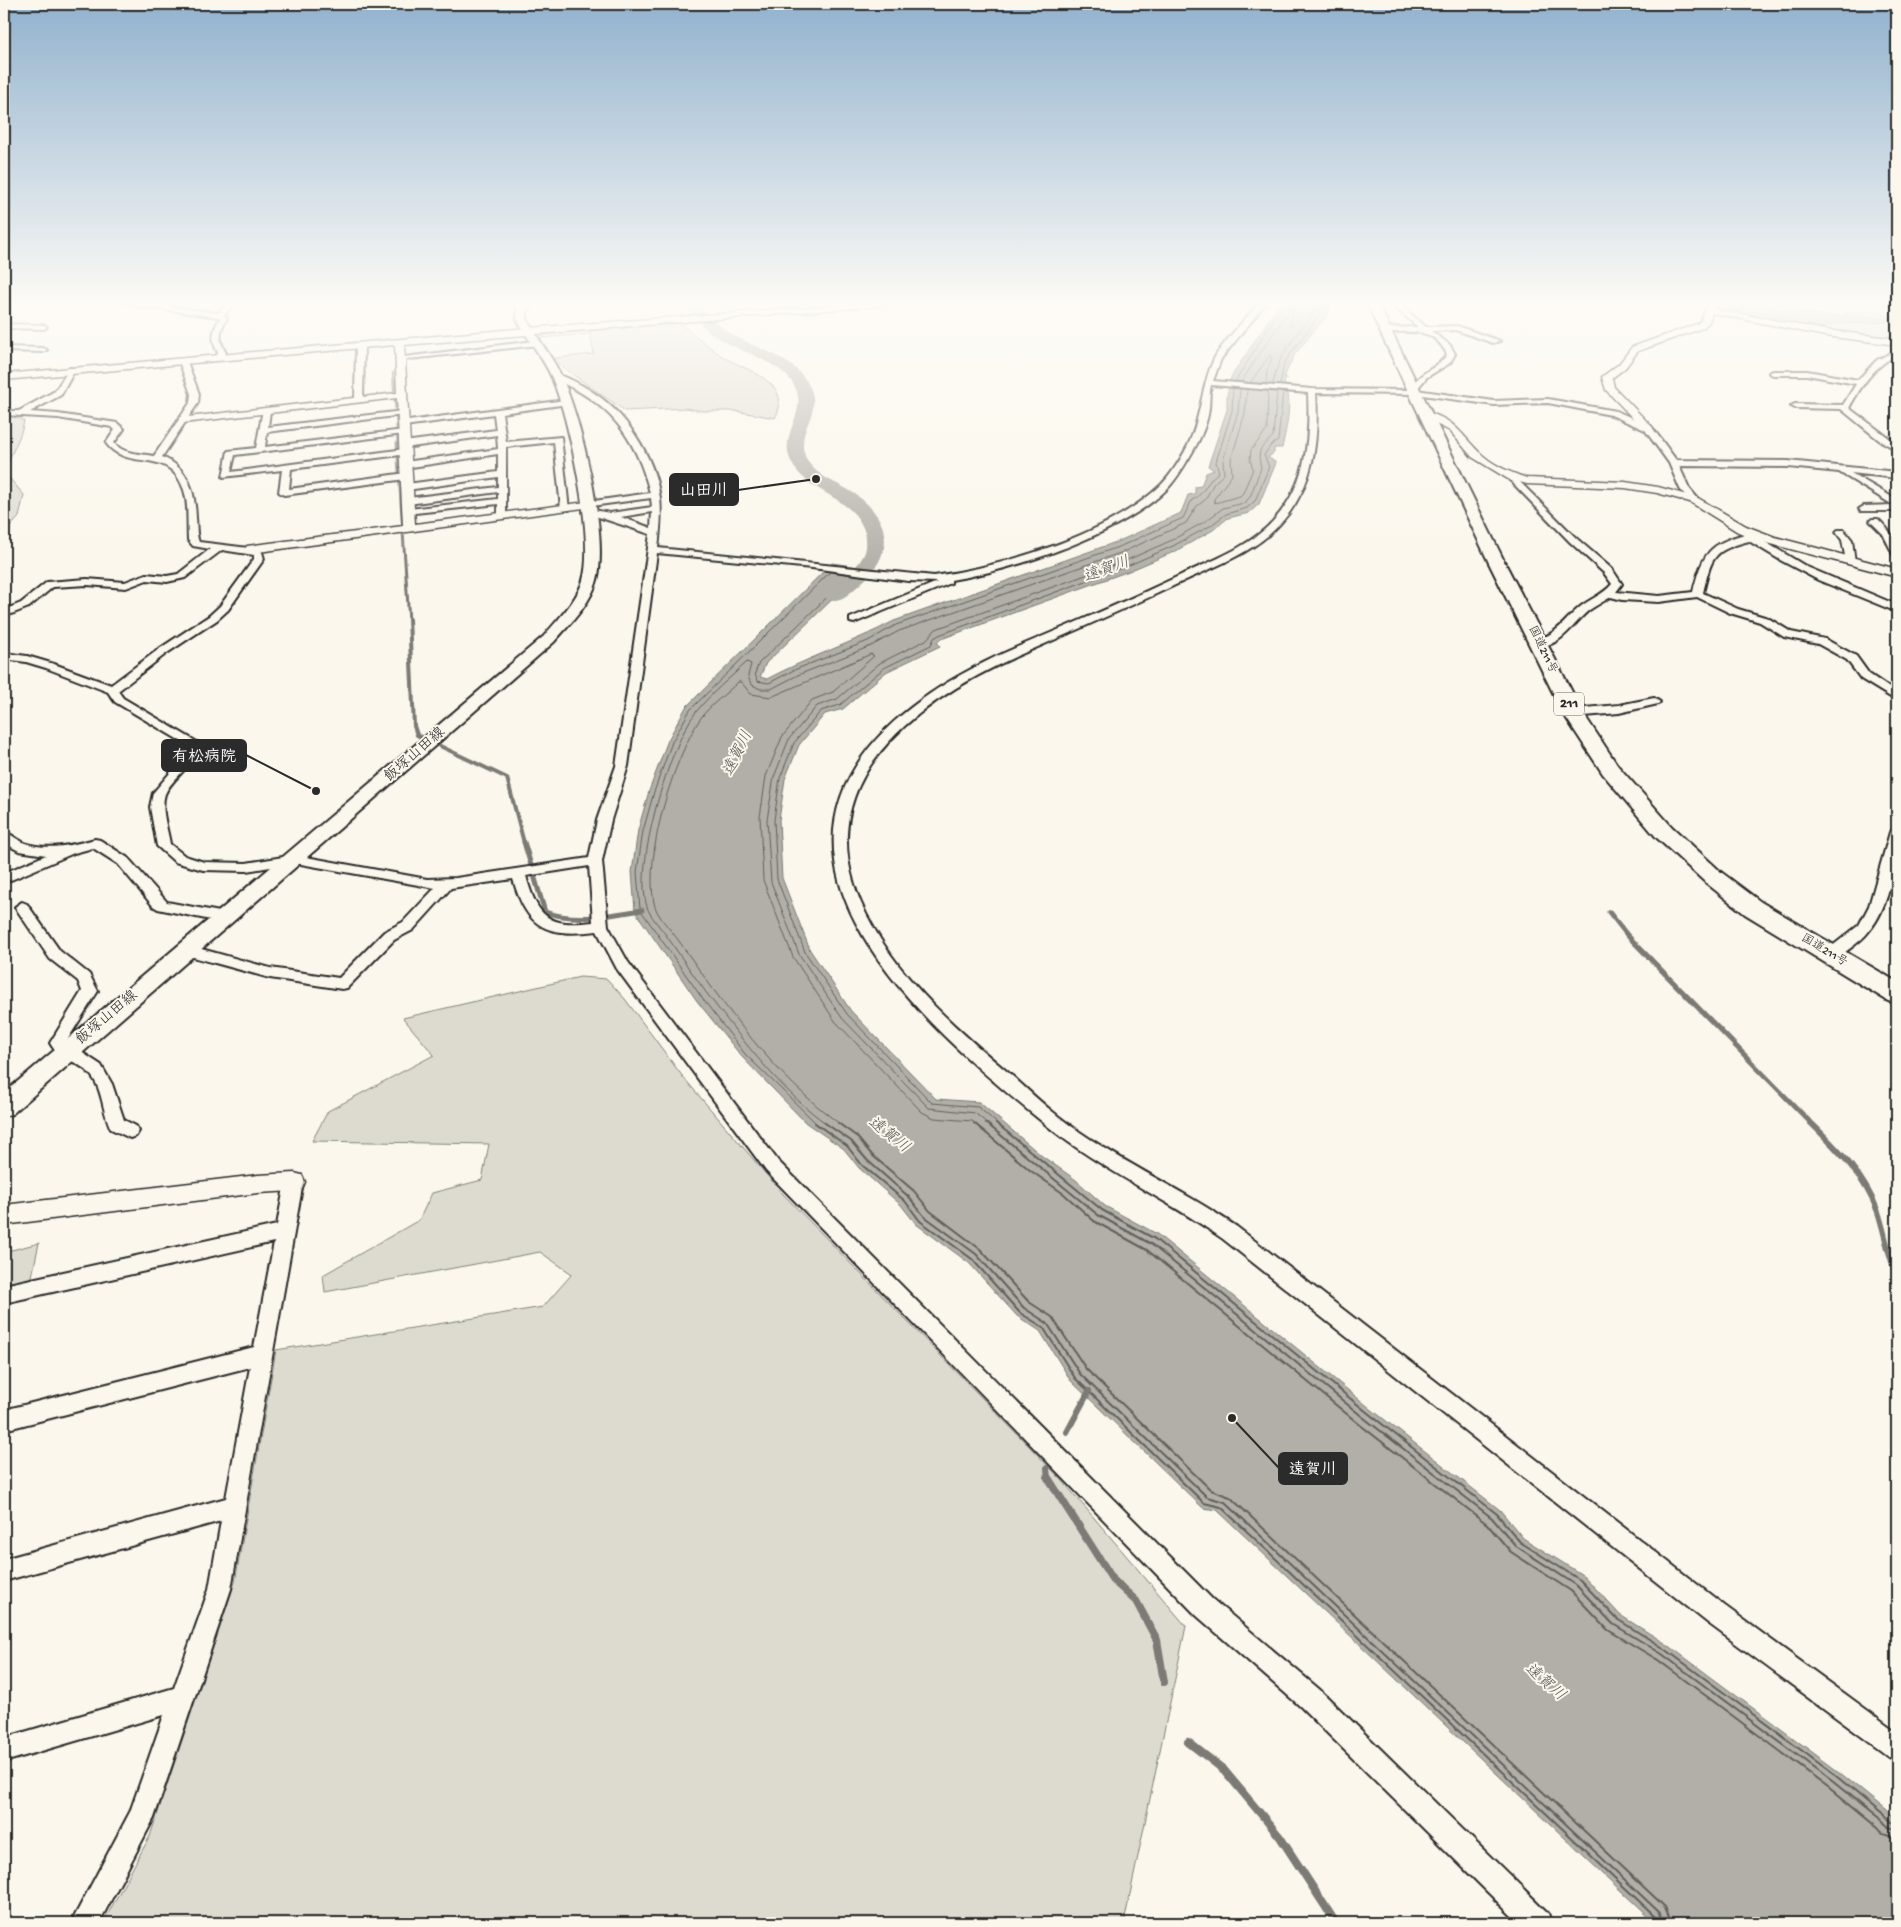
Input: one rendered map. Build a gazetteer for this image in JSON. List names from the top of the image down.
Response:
{
  "streets": {
    "highway": ["国道211号", "211"],
    "main road": ["飯塚山田線"]
  },
  "water": ["遠賀川"],
  "places": ["山田川", "有松病院", "遠賀川"]
}
